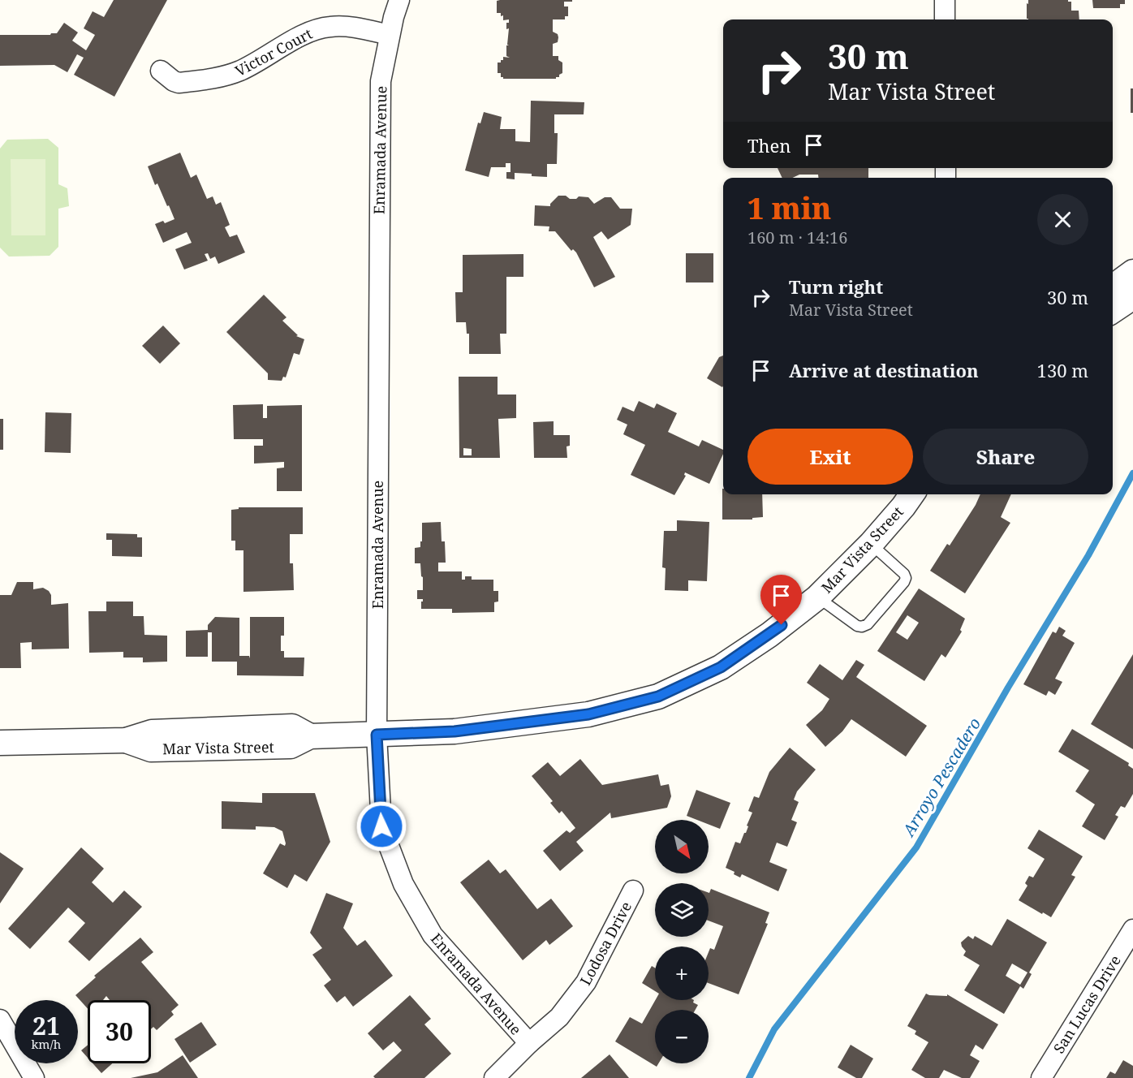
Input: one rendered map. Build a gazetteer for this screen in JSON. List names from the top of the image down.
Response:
{
  "streets": {
    "street": [
      "Victor Court",
      "Enramada Avenue",
      "Mar Vista Street",
      "Lodosa Drive",
      "San Lucas Drive"
    ]
  },
  "crossings": [
    ["Victor Court", "Enramada Avenue"],
    ["Enramada Avenue", "Mar Vista Street"],
    ["Enramada Avenue", "Lodosa Drive"]
  ],
  "water": ["Arroyo Pescadero"],
  "north": "bottom right",
  "page": {
    "turn": ["30 m", "Mar Vista Street"],
    "then": "Then",
    "heading": ["1 min", "160 m · 14:16"],
    "list": [
      {
        "name": "Turn right",
        "note": "Mar Vista Street",
        "value": "30 m"
      },
      {
        "name": "Arrive at destination",
        "value": "130 m"
      }
    ],
    "buttons": ["Exit", "Share"],
    "map_buttons": ["+", "−"],
    "speed": "21 km/h",
    "limit": "30"
  }
}
